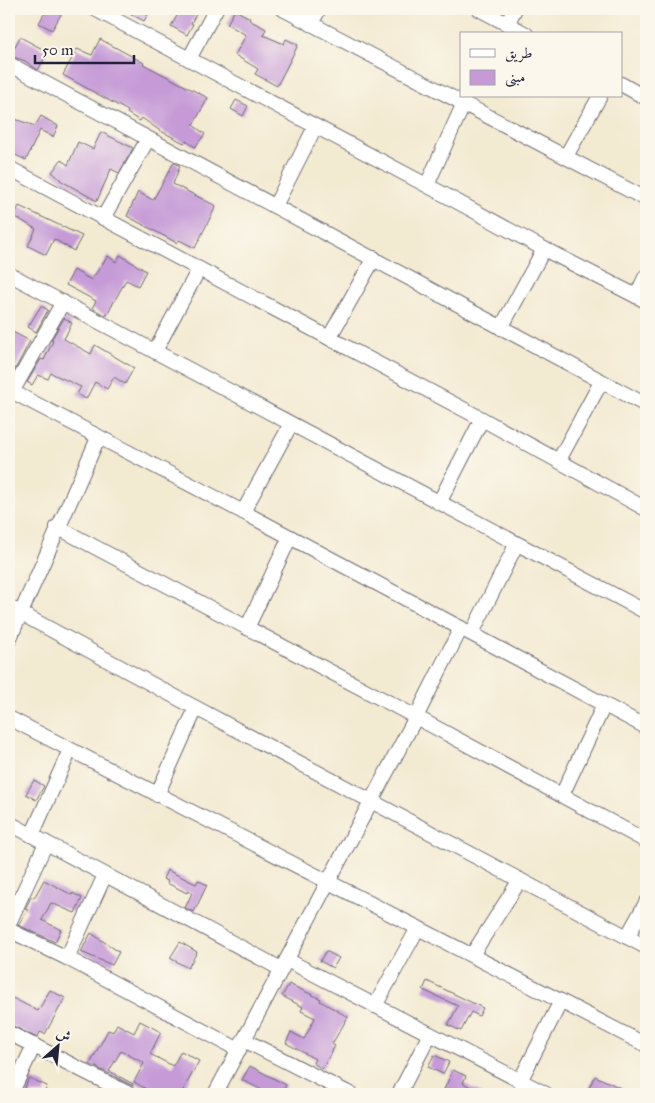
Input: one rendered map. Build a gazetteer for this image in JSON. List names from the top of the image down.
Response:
{
  "legend": ["طريق", "مبنى"],
  "scale_bar": "50 m",
  "north": "top right"
}
